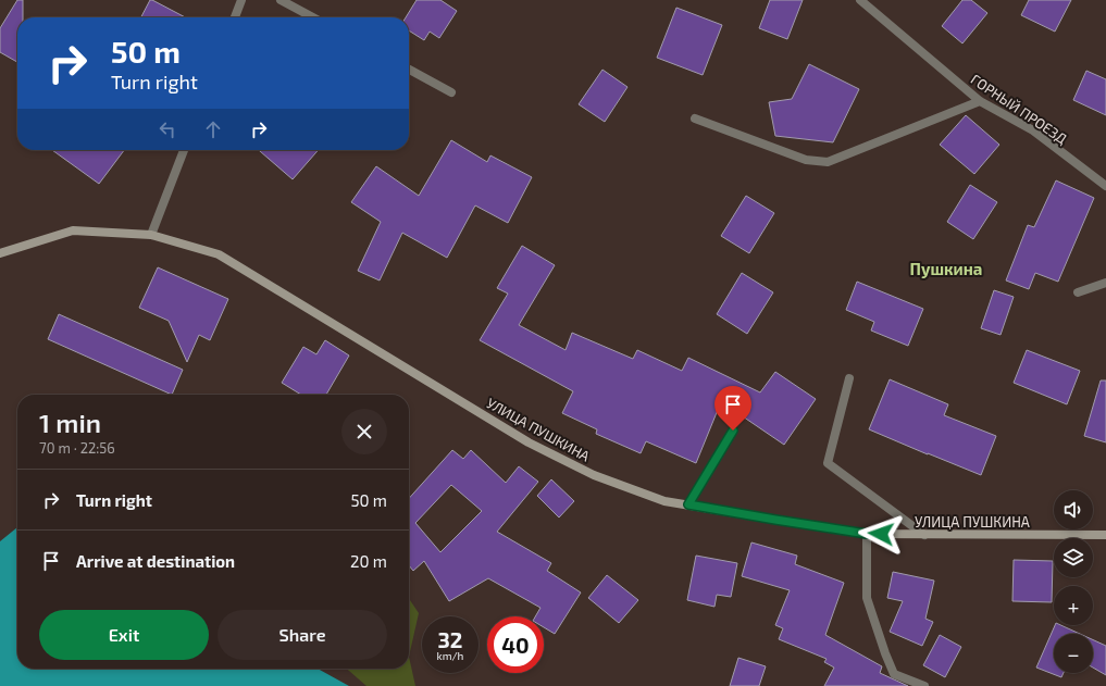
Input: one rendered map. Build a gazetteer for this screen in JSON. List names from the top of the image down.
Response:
{
  "streets": {
    "street": ["ГОРНЫЙ ПРОЕЗД", "УЛИЦА ПУШКИНА"]
  },
  "districts": ["Пушкина"],
  "page": {
    "turn": ["50 m", "Turn right"],
    "heading": ["1 min", "70 m · 22:56"],
    "list": [
      {
        "name": "Turn right",
        "value": "50 m"
      },
      {
        "name": "Arrive at destination",
        "value": "20 m"
      }
    ],
    "map_buttons": ["+", "−"],
    "buttons": ["Exit", "Share"],
    "speed": "32 km/h",
    "limit": "40"
  }
}
